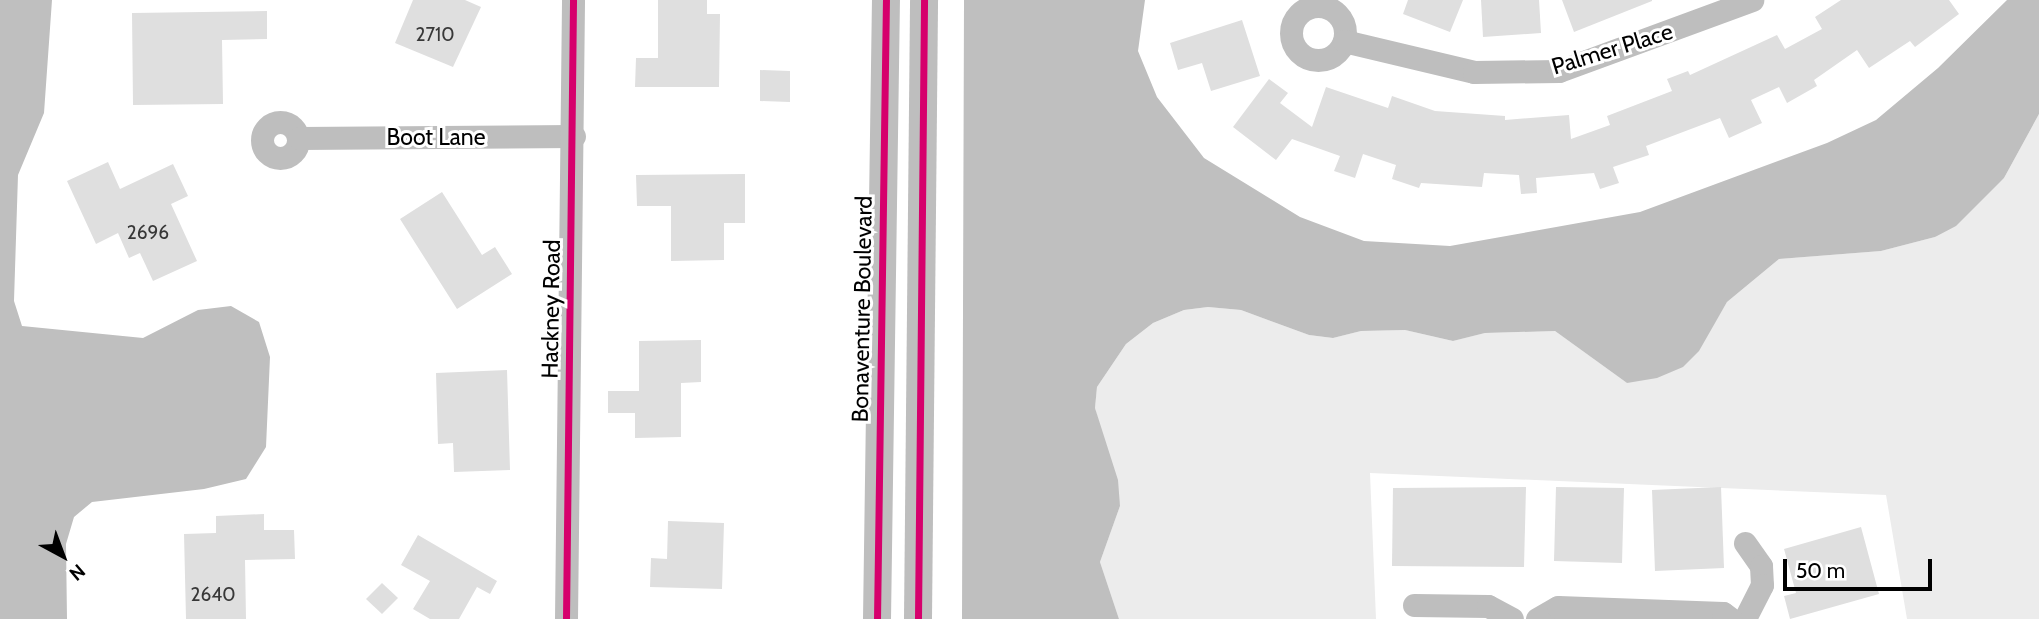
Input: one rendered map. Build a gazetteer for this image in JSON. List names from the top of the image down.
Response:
{
  "streets": {
    "main road": ["Bonaventure Boulevard"],
    "street": ["Palmer Place", "Boot Lane", "Hackney Road"]
  },
  "crossings": [
    ["Boot Lane", "Hackney Road"]
  ],
  "house_numbers": ["2710", "2696", "2640"],
  "scale_bar": "50 m",
  "north": "bottom right"
}
